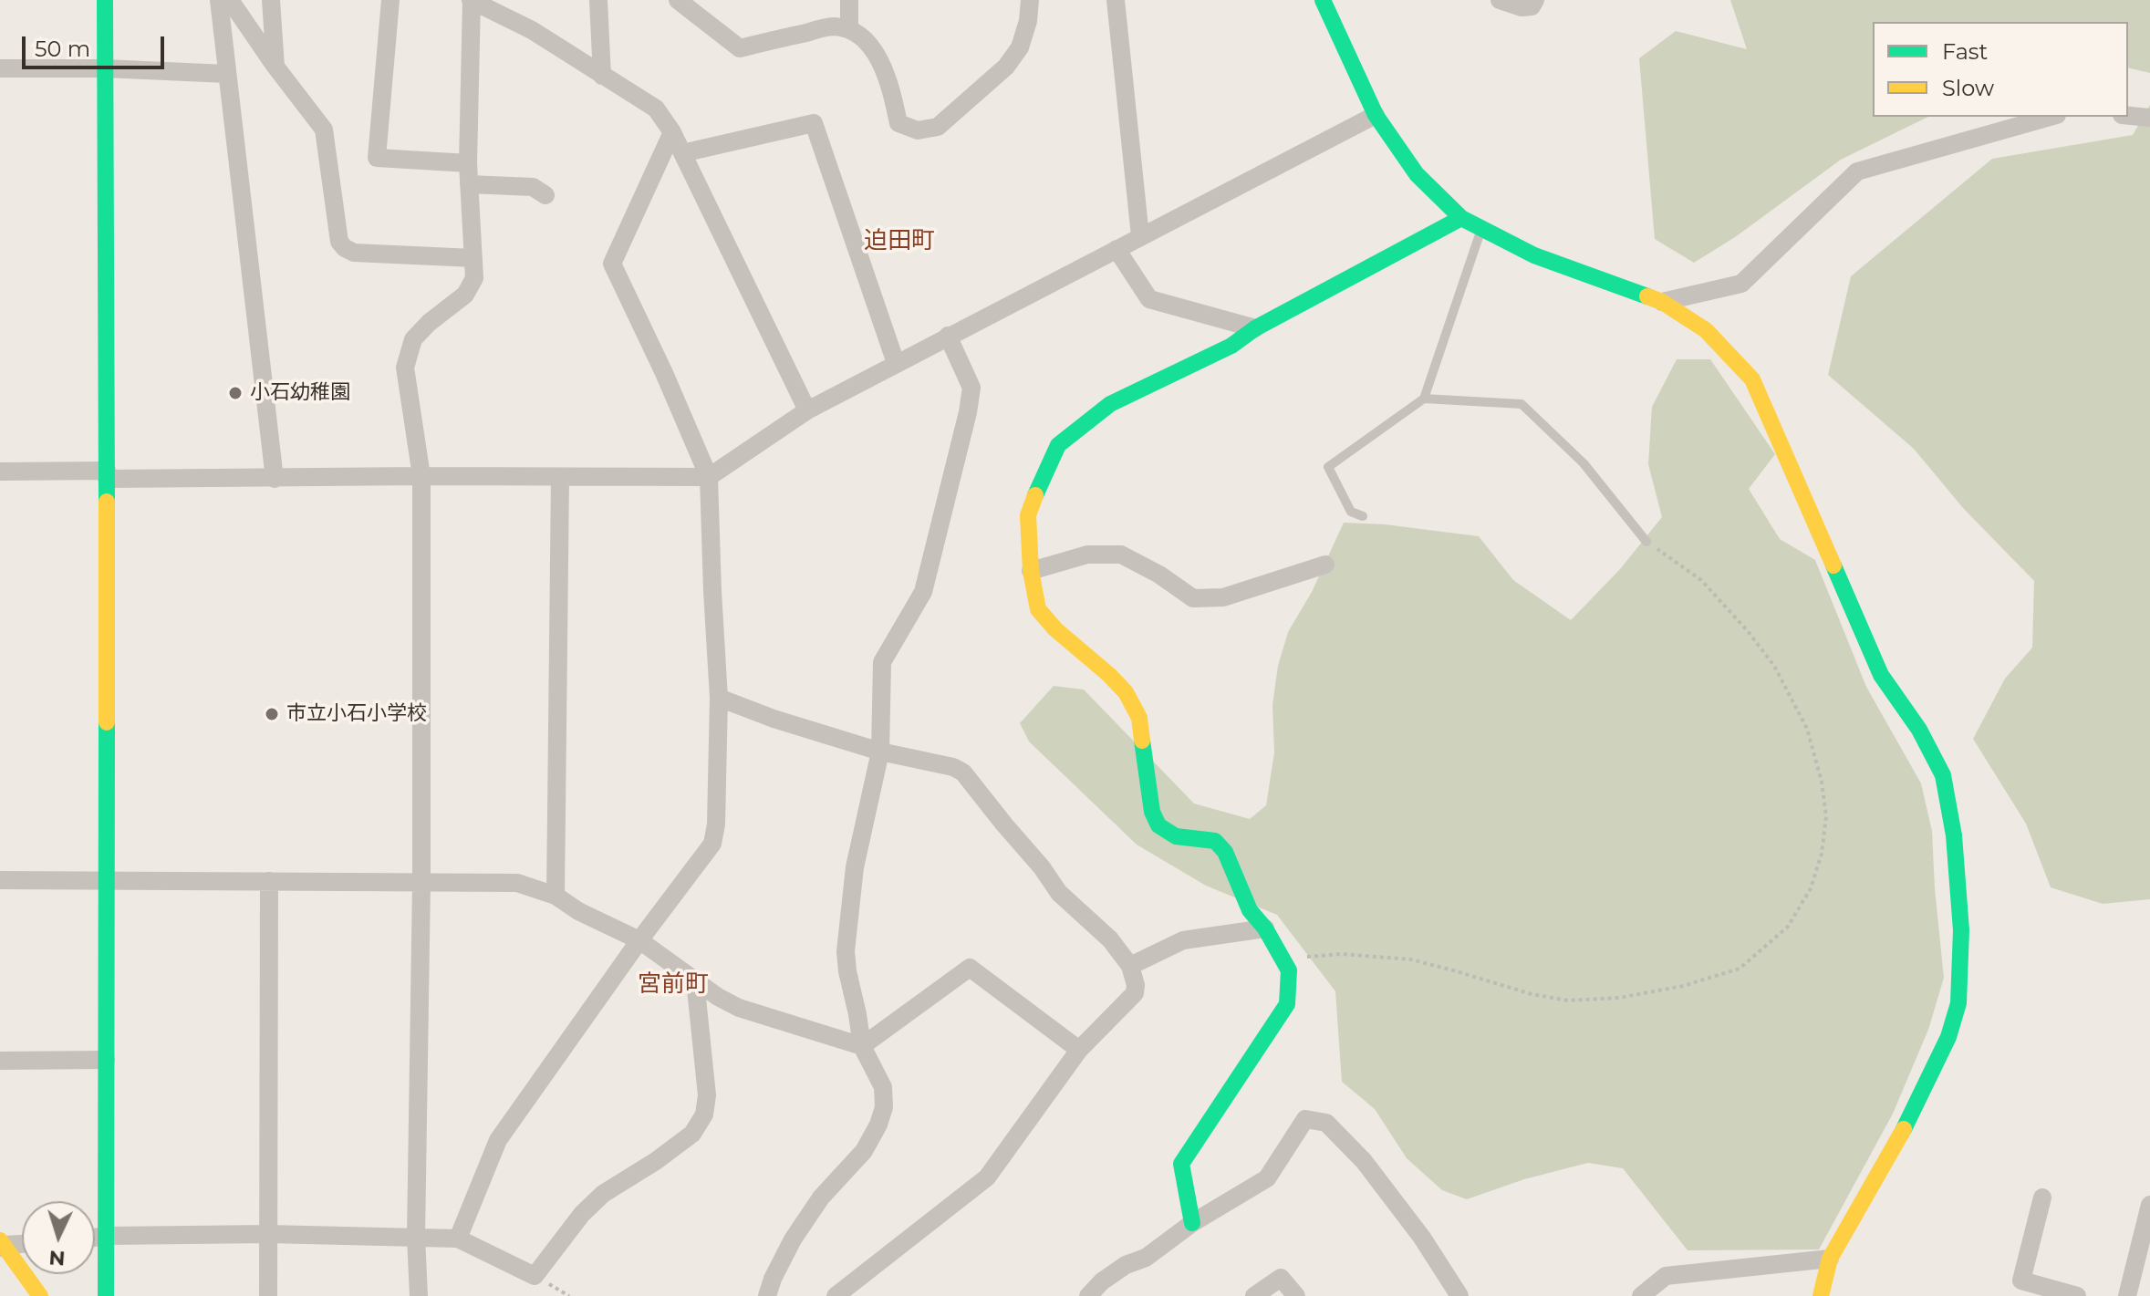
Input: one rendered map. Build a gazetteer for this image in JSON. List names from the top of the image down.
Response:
{
  "districts": ["迫田町", "宮前町"],
  "places": ["小石幼稚園", "市立小石小学校"],
  "legend": ["Fast", "Slow"],
  "scale_bar": "50 m",
  "north": "bottom"
}
